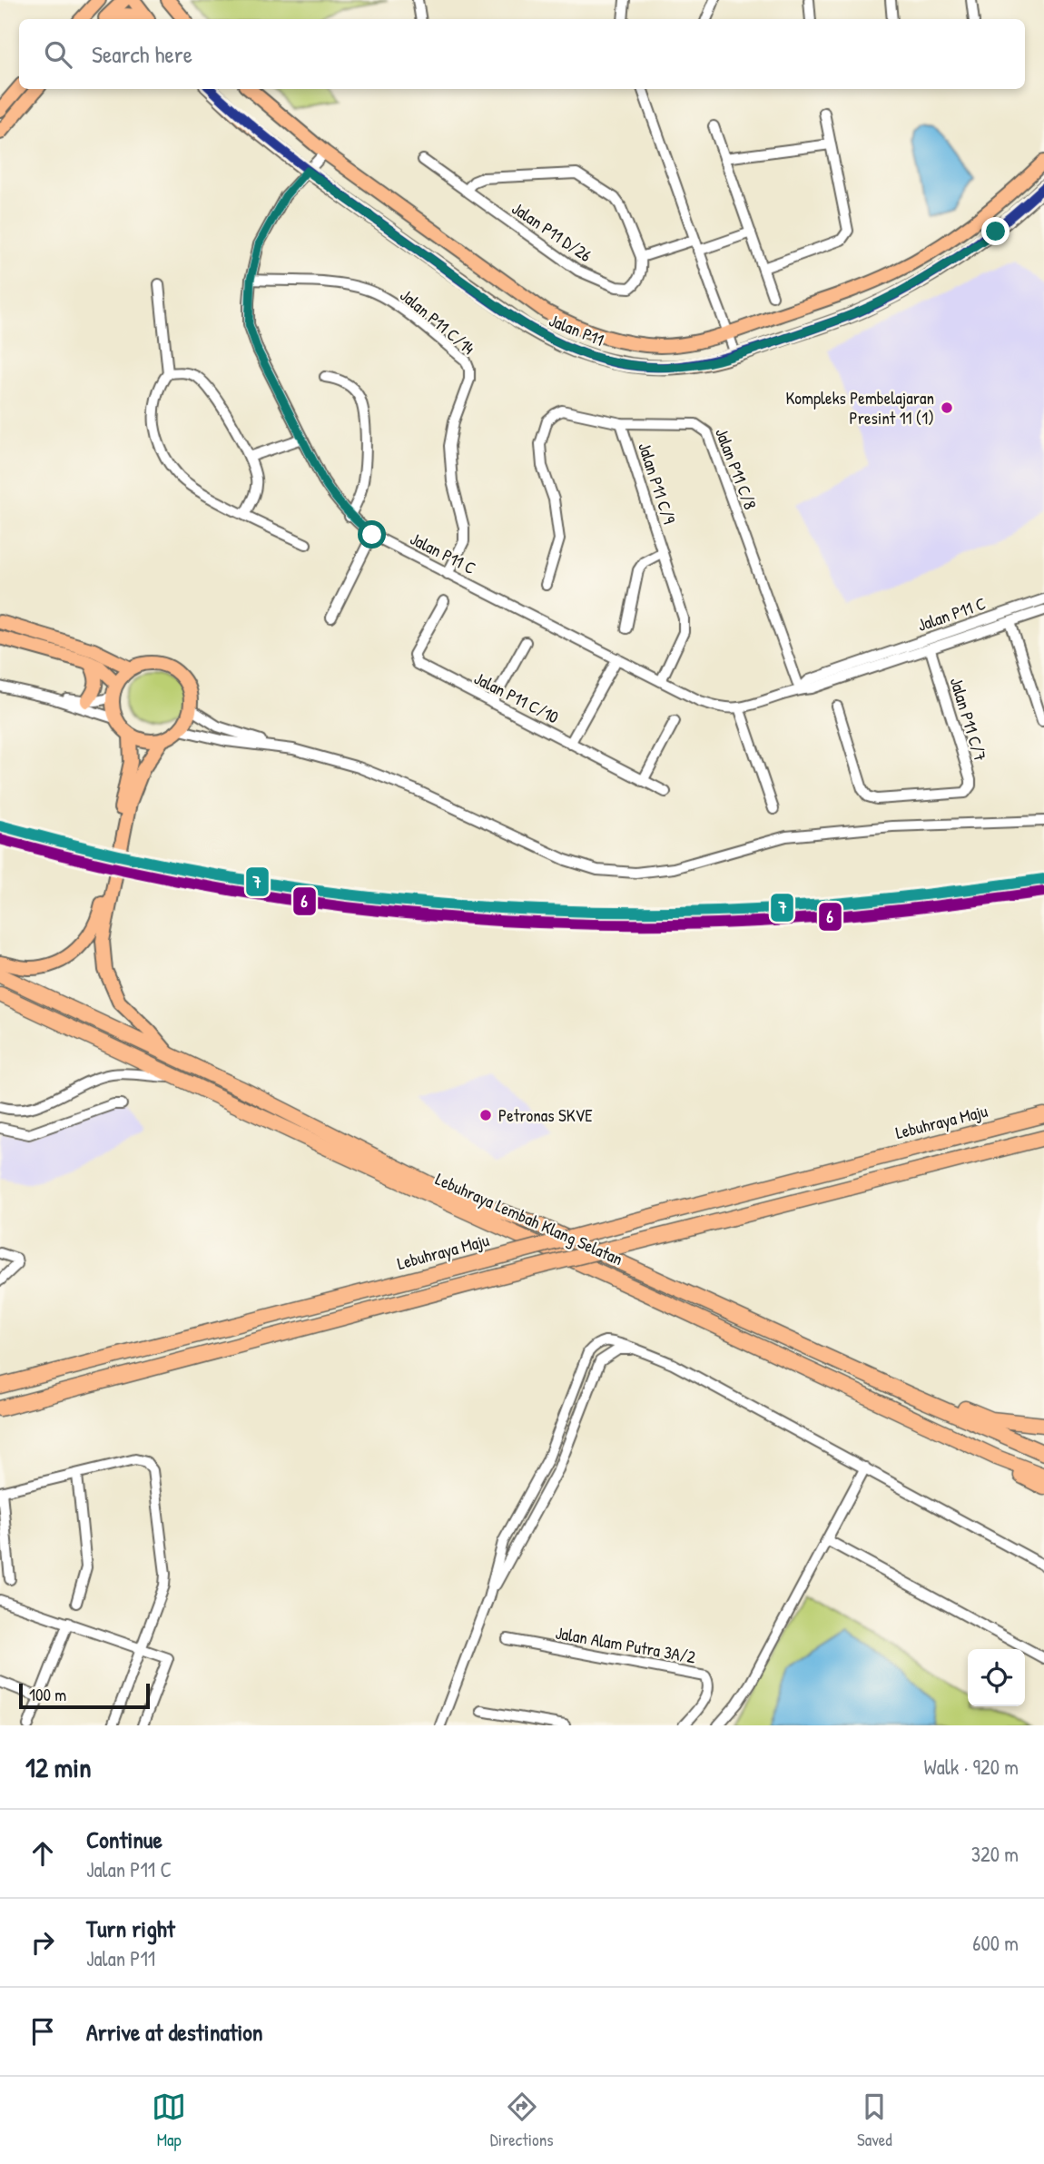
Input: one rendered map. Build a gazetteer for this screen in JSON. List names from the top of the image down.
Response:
{
  "streets": {
    "highway": ["Lebuhraya Maju", "Lebuhraya Lembah Klang Selatan"],
    "main road": ["Jalan P11"],
    "street": [
      "Jalan P11 D/26",
      "Jalan P11 C/14",
      "Jalan P11 C/8",
      "Jalan P11 C/9",
      "Jalan P11 C",
      "Jalan P11 C/10",
      "Jalan P11 C/7",
      "Jalan Alam Putra 3A/2"
    ]
  },
  "crossings": [
    ["Jalan P11 C/14", "Jalan P11 C"],
    ["Jalan P11", "Jalan P11 C"],
    ["Jalan P11 C/8", "Jalan P11 C/9"],
    ["Jalan P11 C/8", "Jalan P11 C"],
    ["Jalan P11 C/9", "Jalan P11 C"],
    ["Jalan P11 C", "Jalan P11 C/7"]
  ],
  "places": ["Kompleks Pembelajaran Presint 11 (1)", "Petronas SKVE"],
  "lines": ["transit line 7", "transit line 6"],
  "scale_bar": "100 m",
  "page": {
    "search": "Search here",
    "scale": "100 m",
    "heading": ["12 min", "Walk · 920 m"],
    "list": [
      ["Continue", "Jalan P11 C", "320 m"],
      ["Turn right", "Jalan P11", "600 m"],
      "Arrive at destination"
    ],
    "nav": ["Map", "Directions", "Saved"]
  }
}
